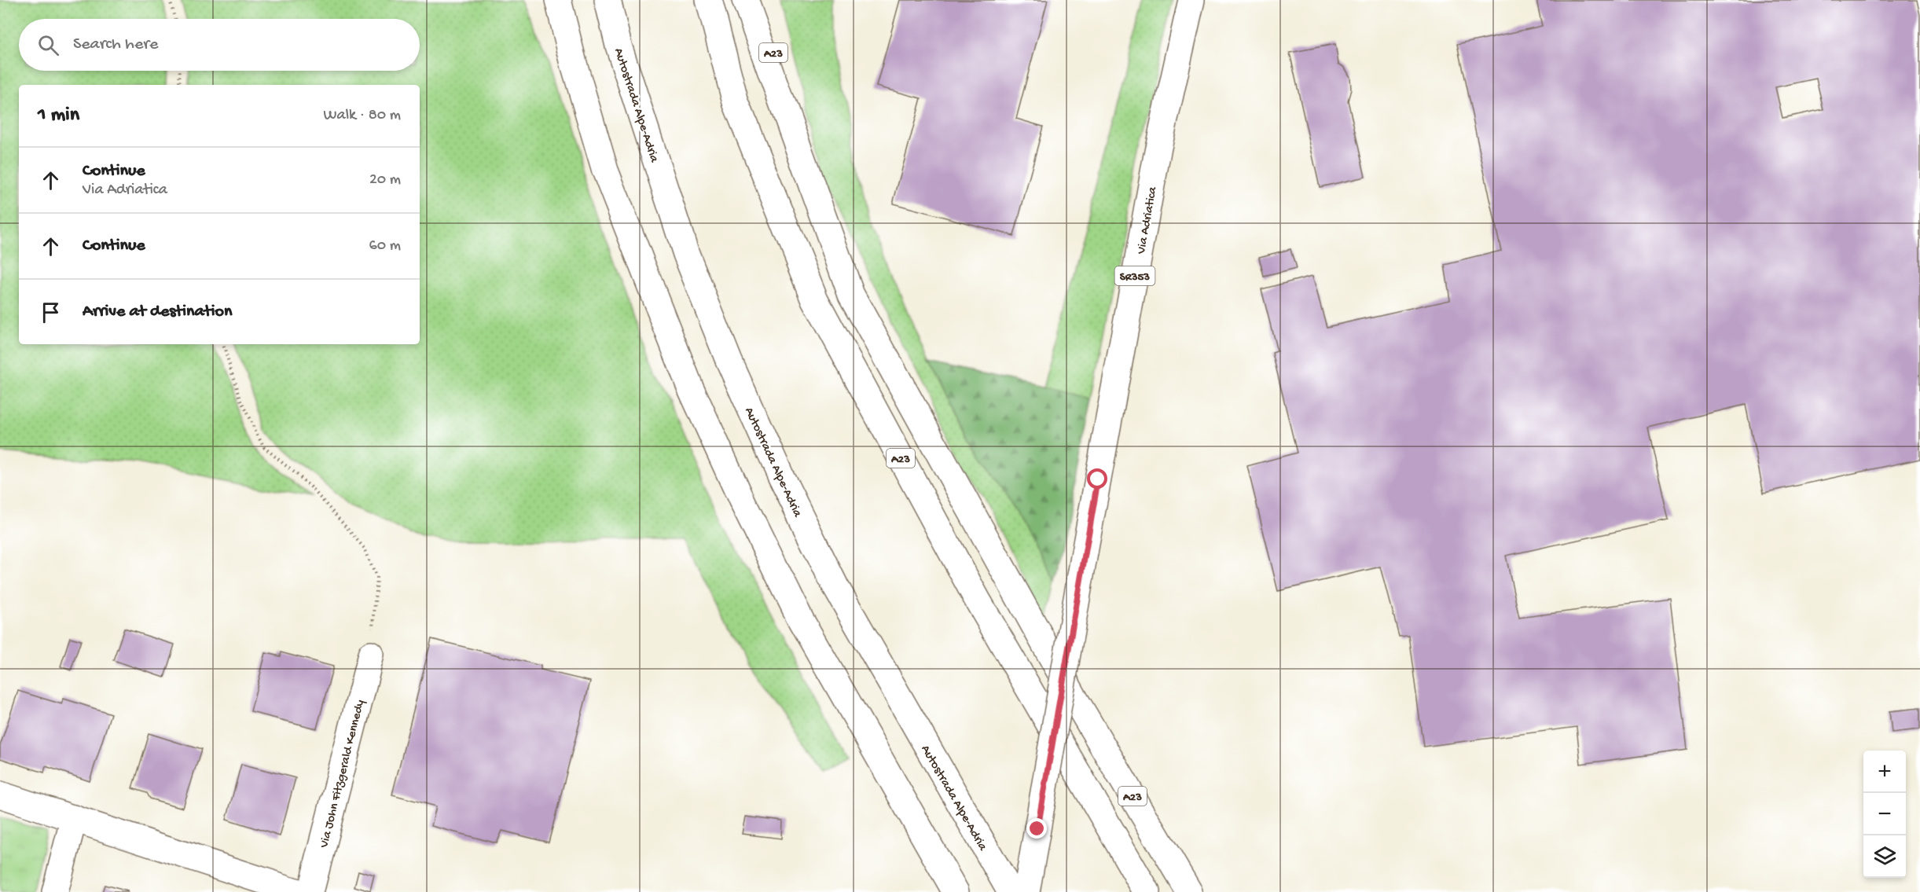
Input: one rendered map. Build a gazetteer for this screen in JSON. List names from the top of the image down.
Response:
{
  "streets": {
    "main road": [
      "A23",
      "Autostrada Alpe-Adria",
      "Via Adriatica",
      "SR353",
      "Via John Fitzgerald Kennedy"
    ]
  },
  "page": {
    "search": "Search here",
    "heading": ["1 min", "Walk · 80 m"],
    "list": [
      ["Continue", "Via Adriatica", "20 m"],
      ["Continue", "60 m"],
      "Arrive at destination"
    ],
    "map_buttons": ["+", "−"]
  }
}
